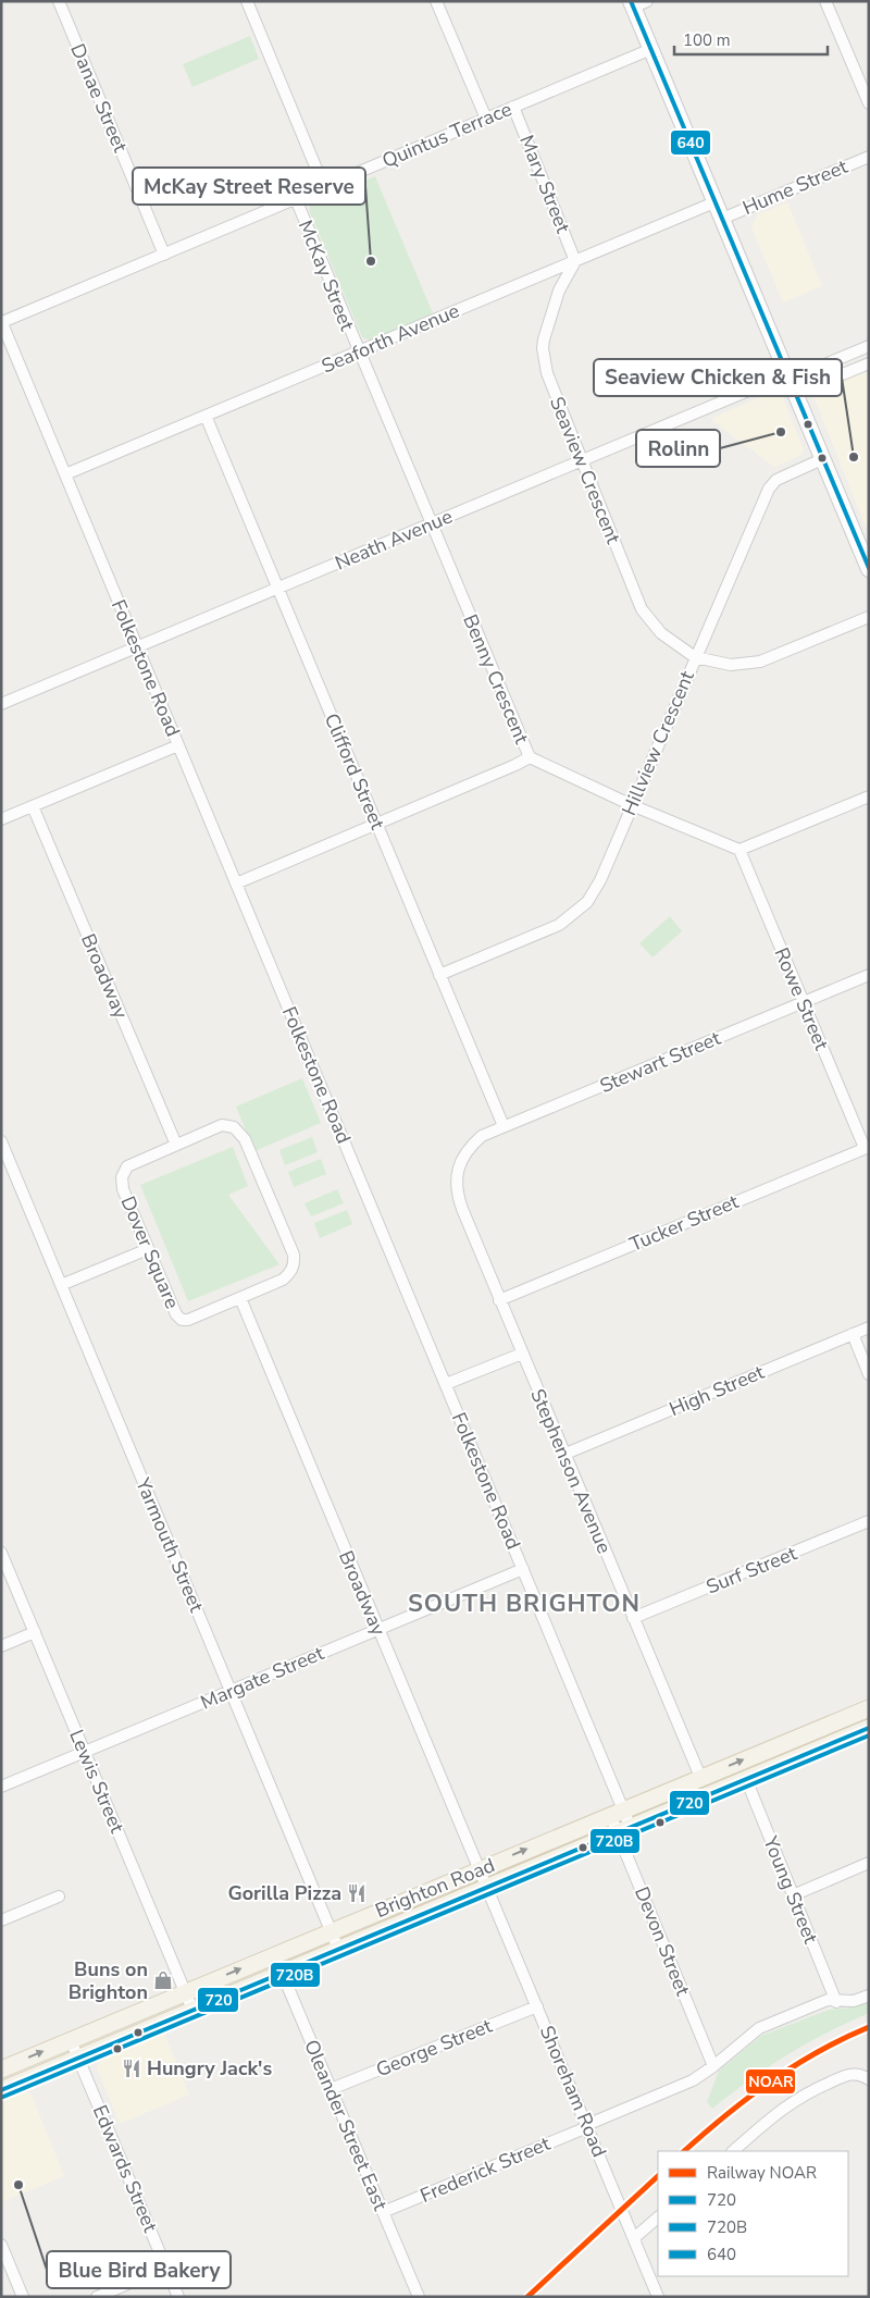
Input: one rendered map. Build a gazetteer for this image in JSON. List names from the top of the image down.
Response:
{
  "streets": {
    "main road": ["Brighton Road"],
    "street": [
      "Danae Street",
      "Quintus Terrace",
      "Mary Street",
      "Hume Street",
      "McKay Street",
      "Seaforth Avenue",
      "Seaview Crescent",
      "Neath Avenue",
      "Folkestone Road",
      "Benny Crescent",
      "Hillview Crescent",
      "Clifford Street",
      "Broadway",
      "Rowe Street",
      "Stewart Street",
      "Tucker Street",
      "Dover Square",
      "High Street",
      "Stephenson Avenue",
      "Yarmouth Street",
      "Surf Street",
      "Margate Street",
      "Lewis Street",
      "Young Street",
      "Devon Street",
      "George Street",
      "Shoreham Road",
      "Oleander Street East",
      "Edwards Street",
      "Frederick Street"
    ]
  },
  "crossings": [
    ["Danae Street", "Quintus Terrace"],
    ["Quintus Terrace", "Mary Street"],
    ["Quintus Terrace", "McKay Street"],
    ["Quintus Terrace", "Folkestone Road"],
    ["Mary Street", "Seaforth Avenue"],
    ["Mary Street", "Seaview Crescent"],
    ["McKay Street", "Seaforth Avenue"],
    ["McKay Street", "Benny Crescent"],
    ["Seaforth Avenue", "Seaview Crescent"],
    ["Seaforth Avenue", "Folkestone Road"],
    ["Seaforth Avenue", "Benny Crescent"],
    ["Seaforth Avenue", "Clifford Street"],
    ["Seaview Crescent", "Neath Avenue"],
    ["Seaview Crescent", "Hillview Crescent"],
    ["Neath Avenue", "Folkestone Road"],
    ["Neath Avenue", "Benny Crescent"],
    ["Neath Avenue", "Clifford Street"],
    ["Folkestone Road", "Margate Street"],
    ["Folkestone Road", "Brighton Road"],
    ["Folkestone Road", "Devon Street"],
    ["Benny Crescent", "Hillview Crescent"],
    ["Benny Crescent", "Rowe Street"],
    ["Hillview Crescent", "Clifford Street"],
    ["Clifford Street", "Stewart Street"],
    ["Broadway", "Dover Square"],
    ["Broadway", "Margate Street"],
    ["Broadway", "Brighton Road"],
    ["Broadway", "Shoreham Road"],
    ["Rowe Street", "Stewart Street"],
    ["Rowe Street", "Tucker Street"],
    ["Stewart Street", "Stephenson Avenue"],
    ["Tucker Street", "Stephenson Avenue"],
    ["High Street", "Stephenson Avenue"],
    ["Stephenson Avenue", "Surf Street"],
    ["Stephenson Avenue", "Brighton Road"],
    ["Yarmouth Street", "Margate Street"],
    ["Yarmouth Street", "Brighton Road"],
    ["Margate Street", "Lewis Street"],
    ["Lewis Street", "Brighton Road"],
    ["Brighton Road", "Young Street"],
    ["Brighton Road", "Devon Street"],
    ["Brighton Road", "Shoreham Road"],
    ["Brighton Road", "Oleander Street East"],
    ["Brighton Road", "Edwards Street"],
    ["Young Street", "Frederick Street"],
    ["Devon Street", "Frederick Street"],
    ["George Street", "Shoreham Road"],
    ["George Street", "Oleander Street East"],
    ["Shoreham Road", "Frederick Street"],
    ["Oleander Street East", "Frederick Street"]
  ],
  "districts": ["SOUTH BRIGHTON"],
  "places": {
    "other": [
      "McKay Street Reserve",
      "Rolinn",
      "Seaview Chicken & Fish",
      "Blue Bird Bakery"
    ],
    "restaurant": ["Gorilla Pizza", "Hungry Jack's"],
    "shop": ["Buns on Brighton"]
  },
  "lines": [
    "transit line 640",
    "transit line 720",
    "transit line 720B",
    "rail line NOAR"
  ],
  "legend": [
    "Railway NOAR",
    "720",
    "720B",
    "640"
  ],
  "scale_bar": "100 m"
}
